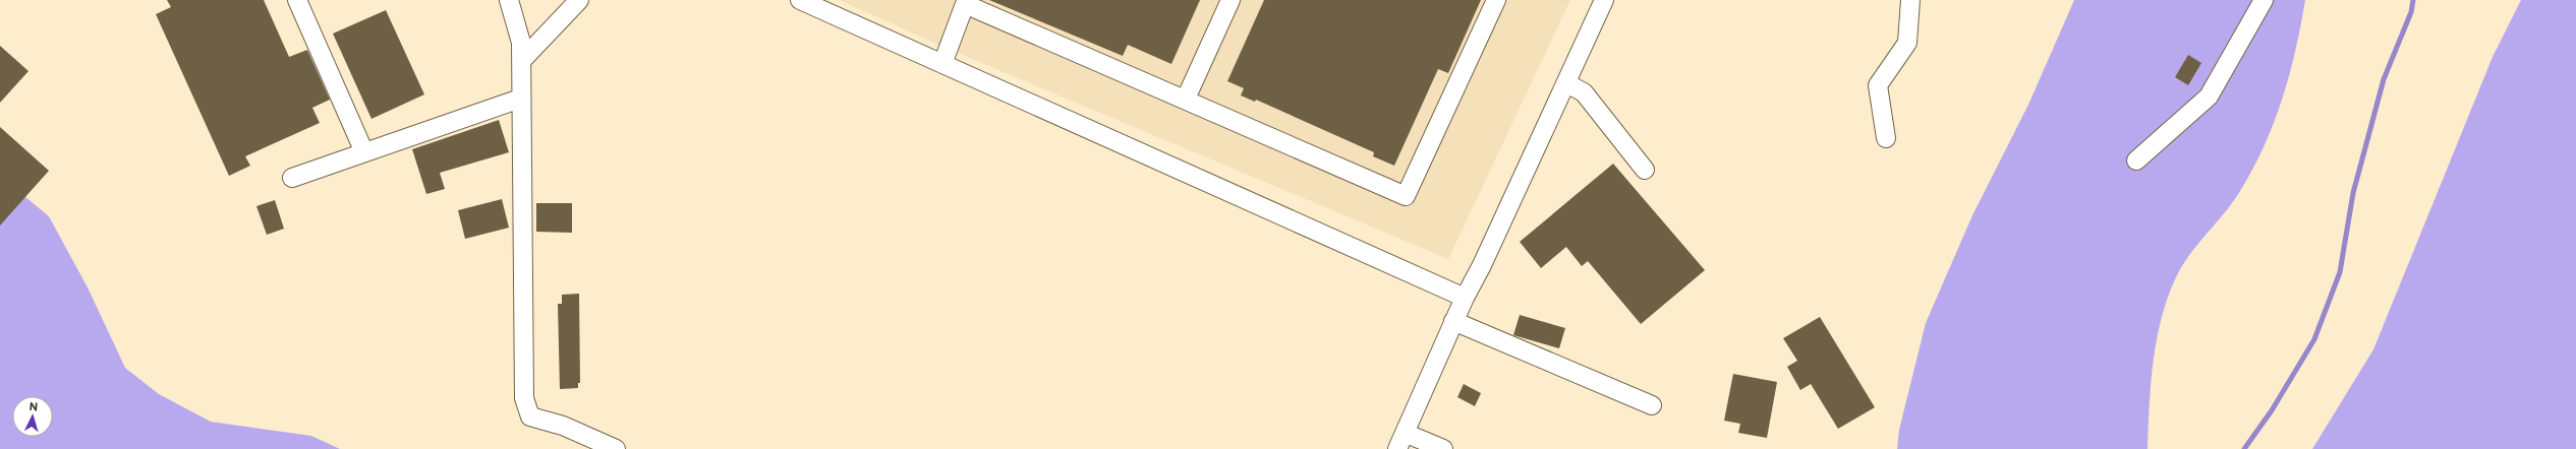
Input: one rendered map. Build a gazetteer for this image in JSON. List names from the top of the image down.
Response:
{
  "north": "top"
}
